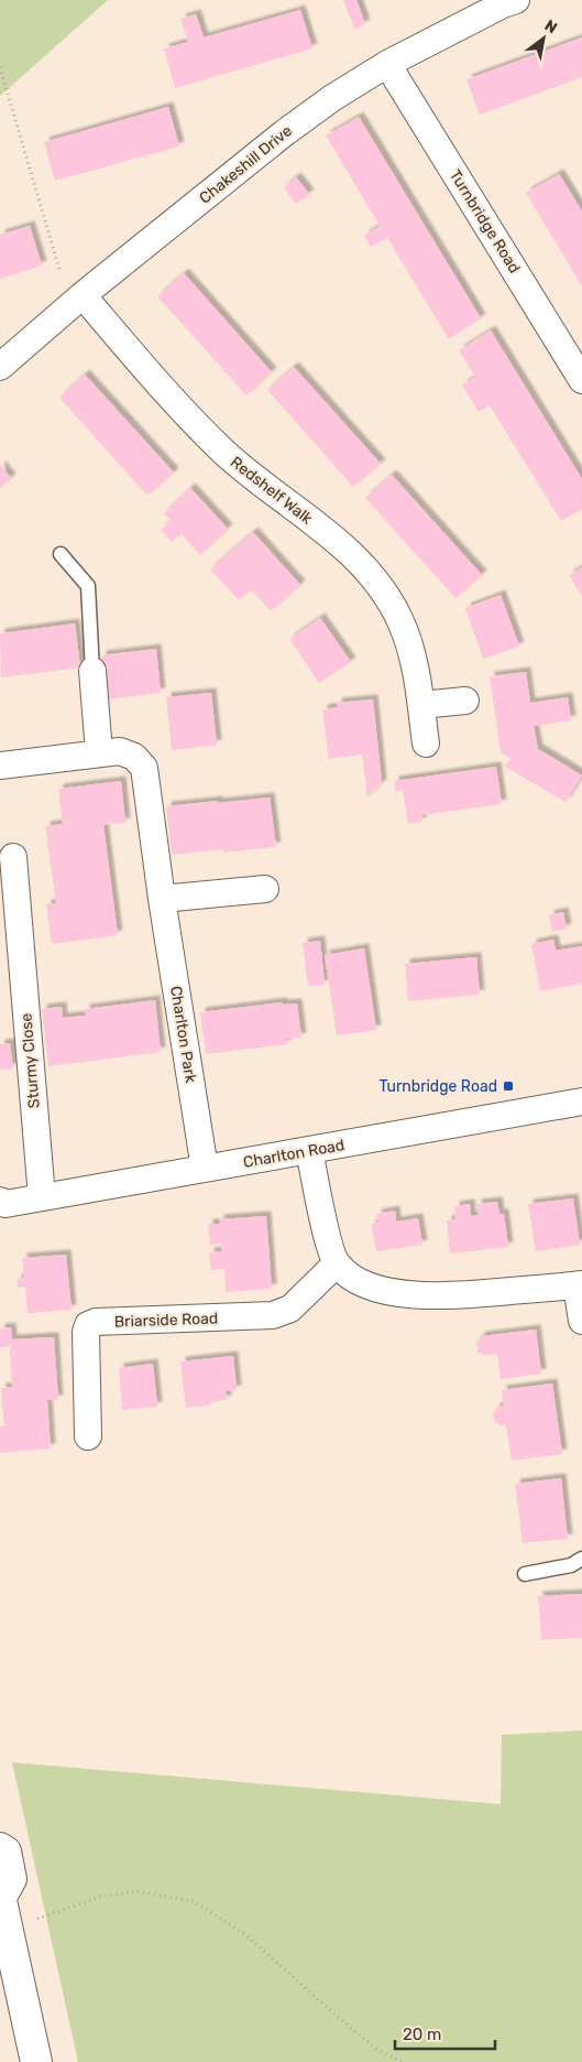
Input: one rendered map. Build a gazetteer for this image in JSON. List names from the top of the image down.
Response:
{
  "streets": {
    "street": [
      "Chakeshill Drive",
      "Turnbridge Road",
      "Redshelf Walk",
      "Charlton Park",
      "Sturmy Close",
      "Charlton Road",
      "Briarside Road"
    ]
  },
  "crossings": [
    ["Chakeshill Drive", "Turnbridge Road"],
    ["Chakeshill Drive", "Redshelf Walk"],
    ["Charlton Park", "Charlton Road"],
    ["Sturmy Close", "Charlton Road"]
  ],
  "places": {
    "transit": ["Turnbridge Road"]
  },
  "scale_bar": "20 m",
  "north": "top right"
}
